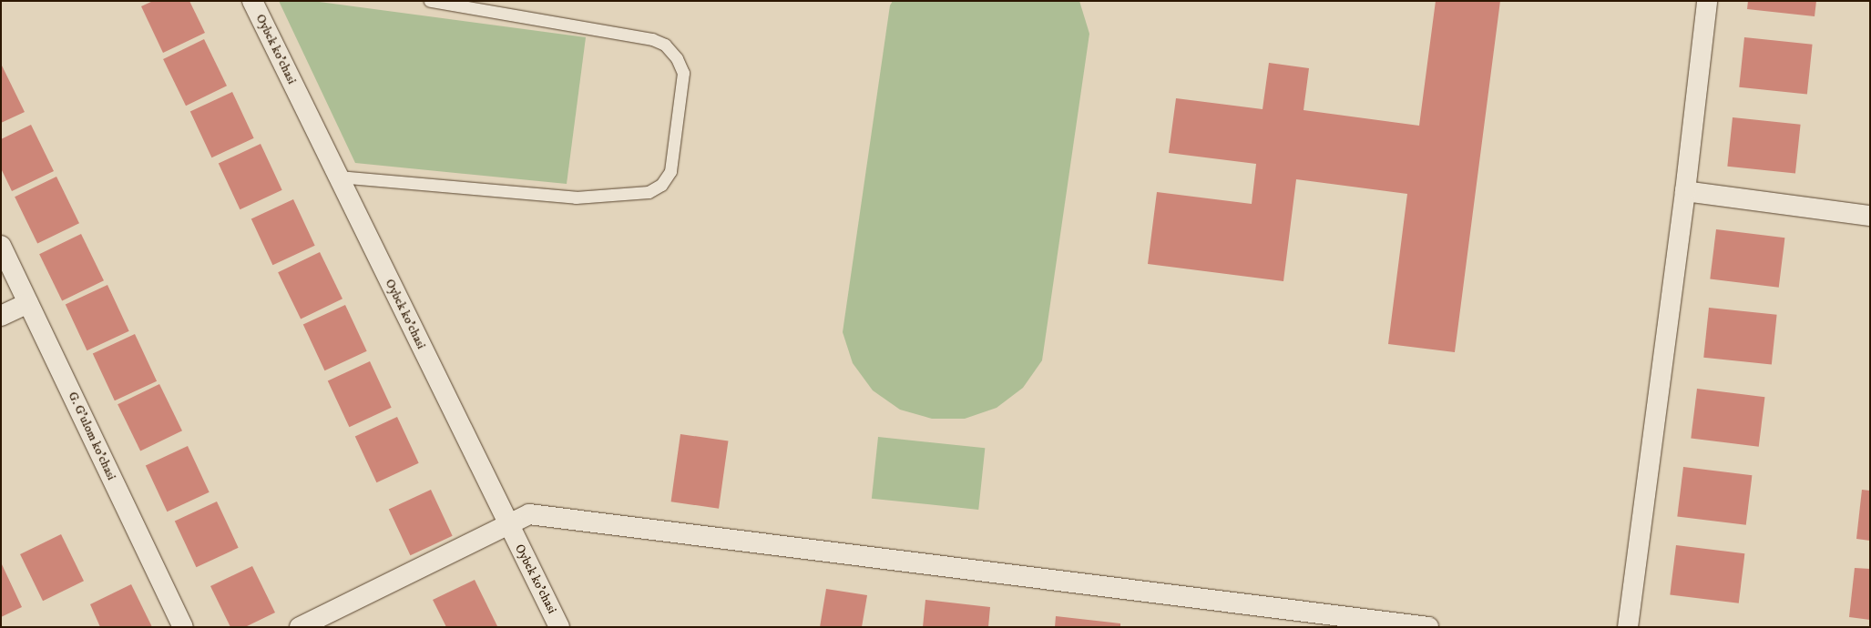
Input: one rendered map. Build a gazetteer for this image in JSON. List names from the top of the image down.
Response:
{
  "streets": {
    "street": ["Oybek ko'chasi", "G. G'ulom ko'chasi"]
  }
}
